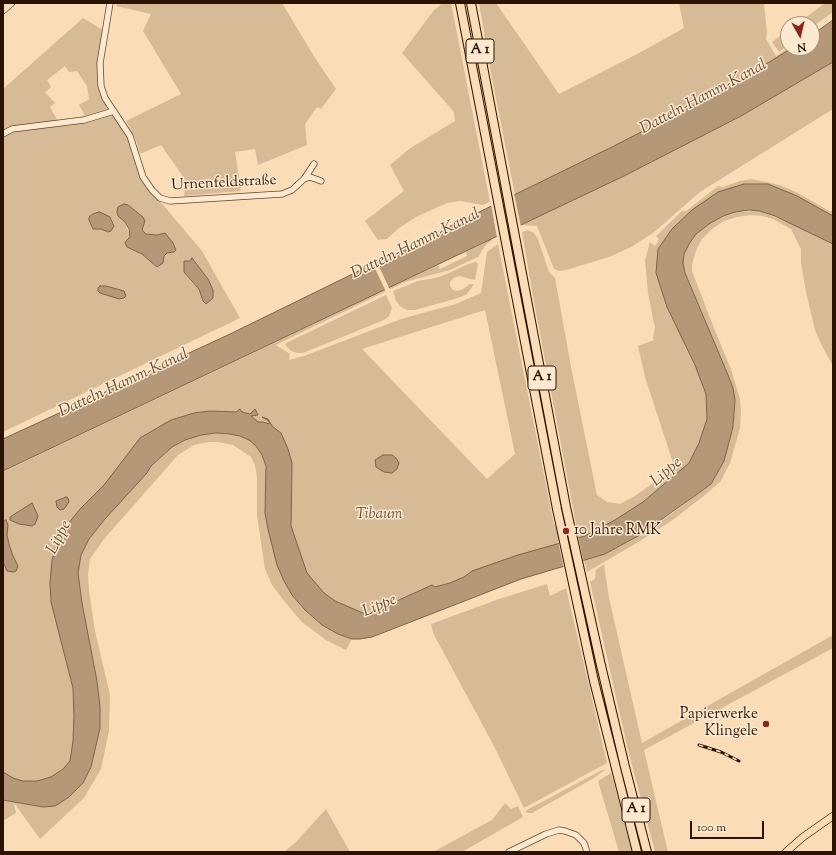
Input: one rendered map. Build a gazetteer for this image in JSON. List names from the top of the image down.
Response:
{
  "streets": {
    "highway": ["A 1"],
    "street": ["Urnenfeldstraße"]
  },
  "water": ["Datteln-Hamm-Kanal", "Lippe"],
  "parks": ["Tibaum"],
  "places": ["10 Jahre RMK", "Papierwerke Klingele"],
  "scale_bar": "100 m",
  "north": "bottom"
}
